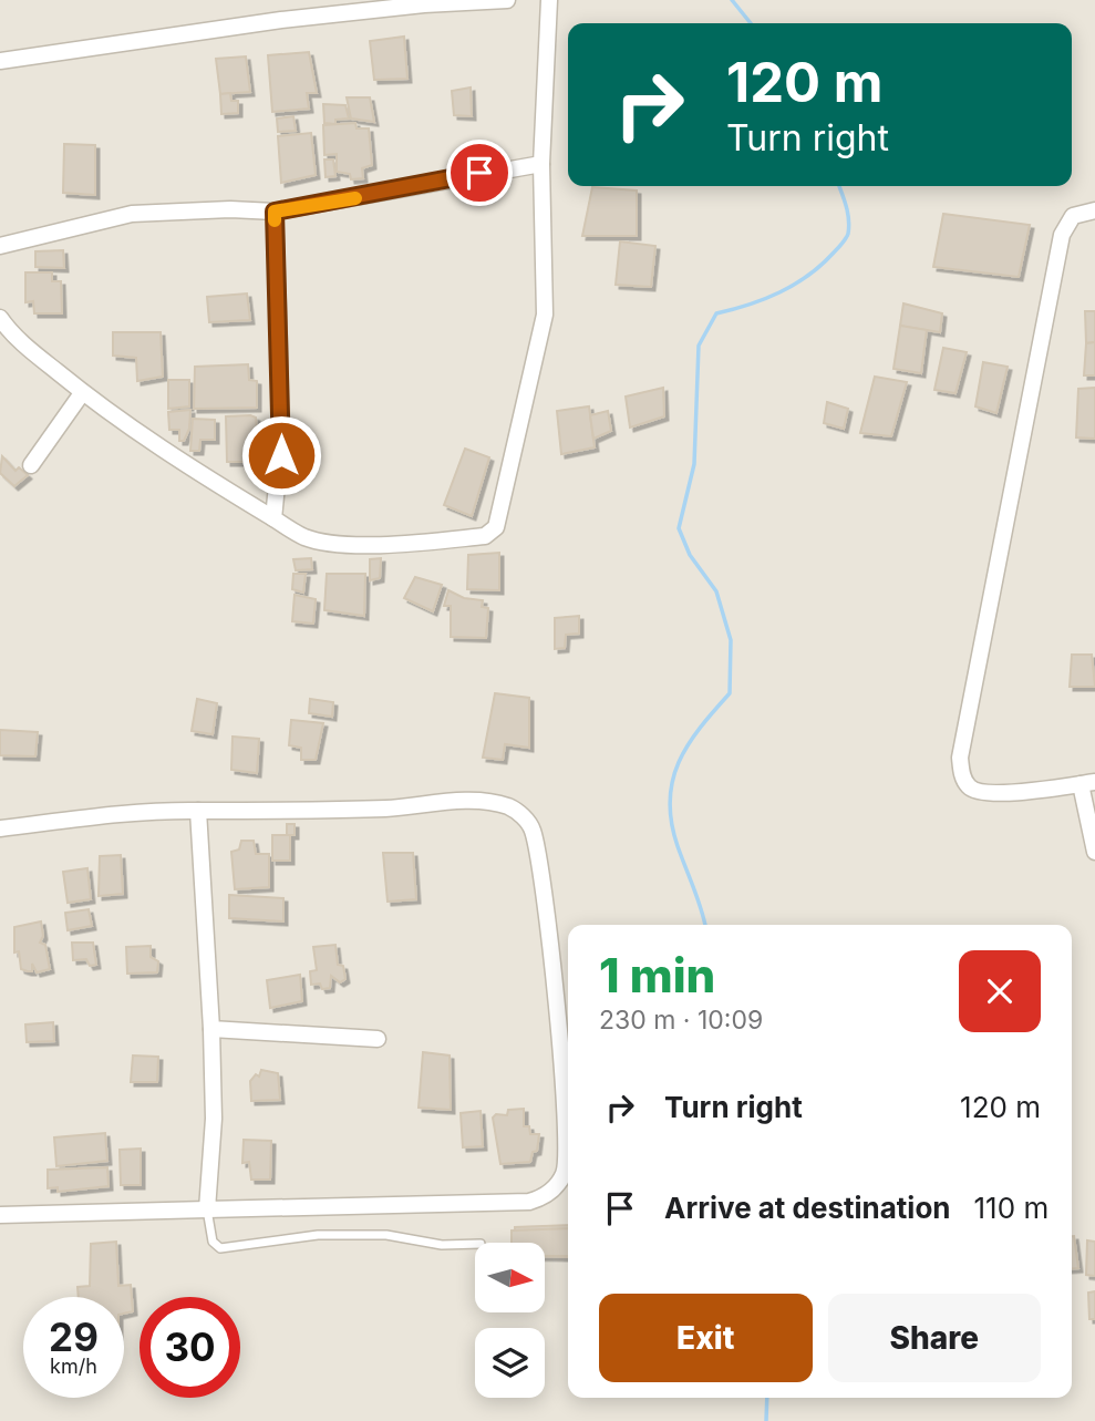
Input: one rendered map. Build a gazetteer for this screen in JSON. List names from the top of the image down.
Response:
{
  "north": "right",
  "page": {
    "turn": ["120 m", "Turn right"],
    "heading": ["1 min", "230 m · 10:09"],
    "list": [
      {
        "name": "Turn right",
        "value": "120 m"
      },
      {
        "name": "Arrive at destination",
        "value": "110 m"
      }
    ],
    "buttons": ["Exit", "Share"],
    "speed": "29 km/h",
    "limit": "30"
  }
}
